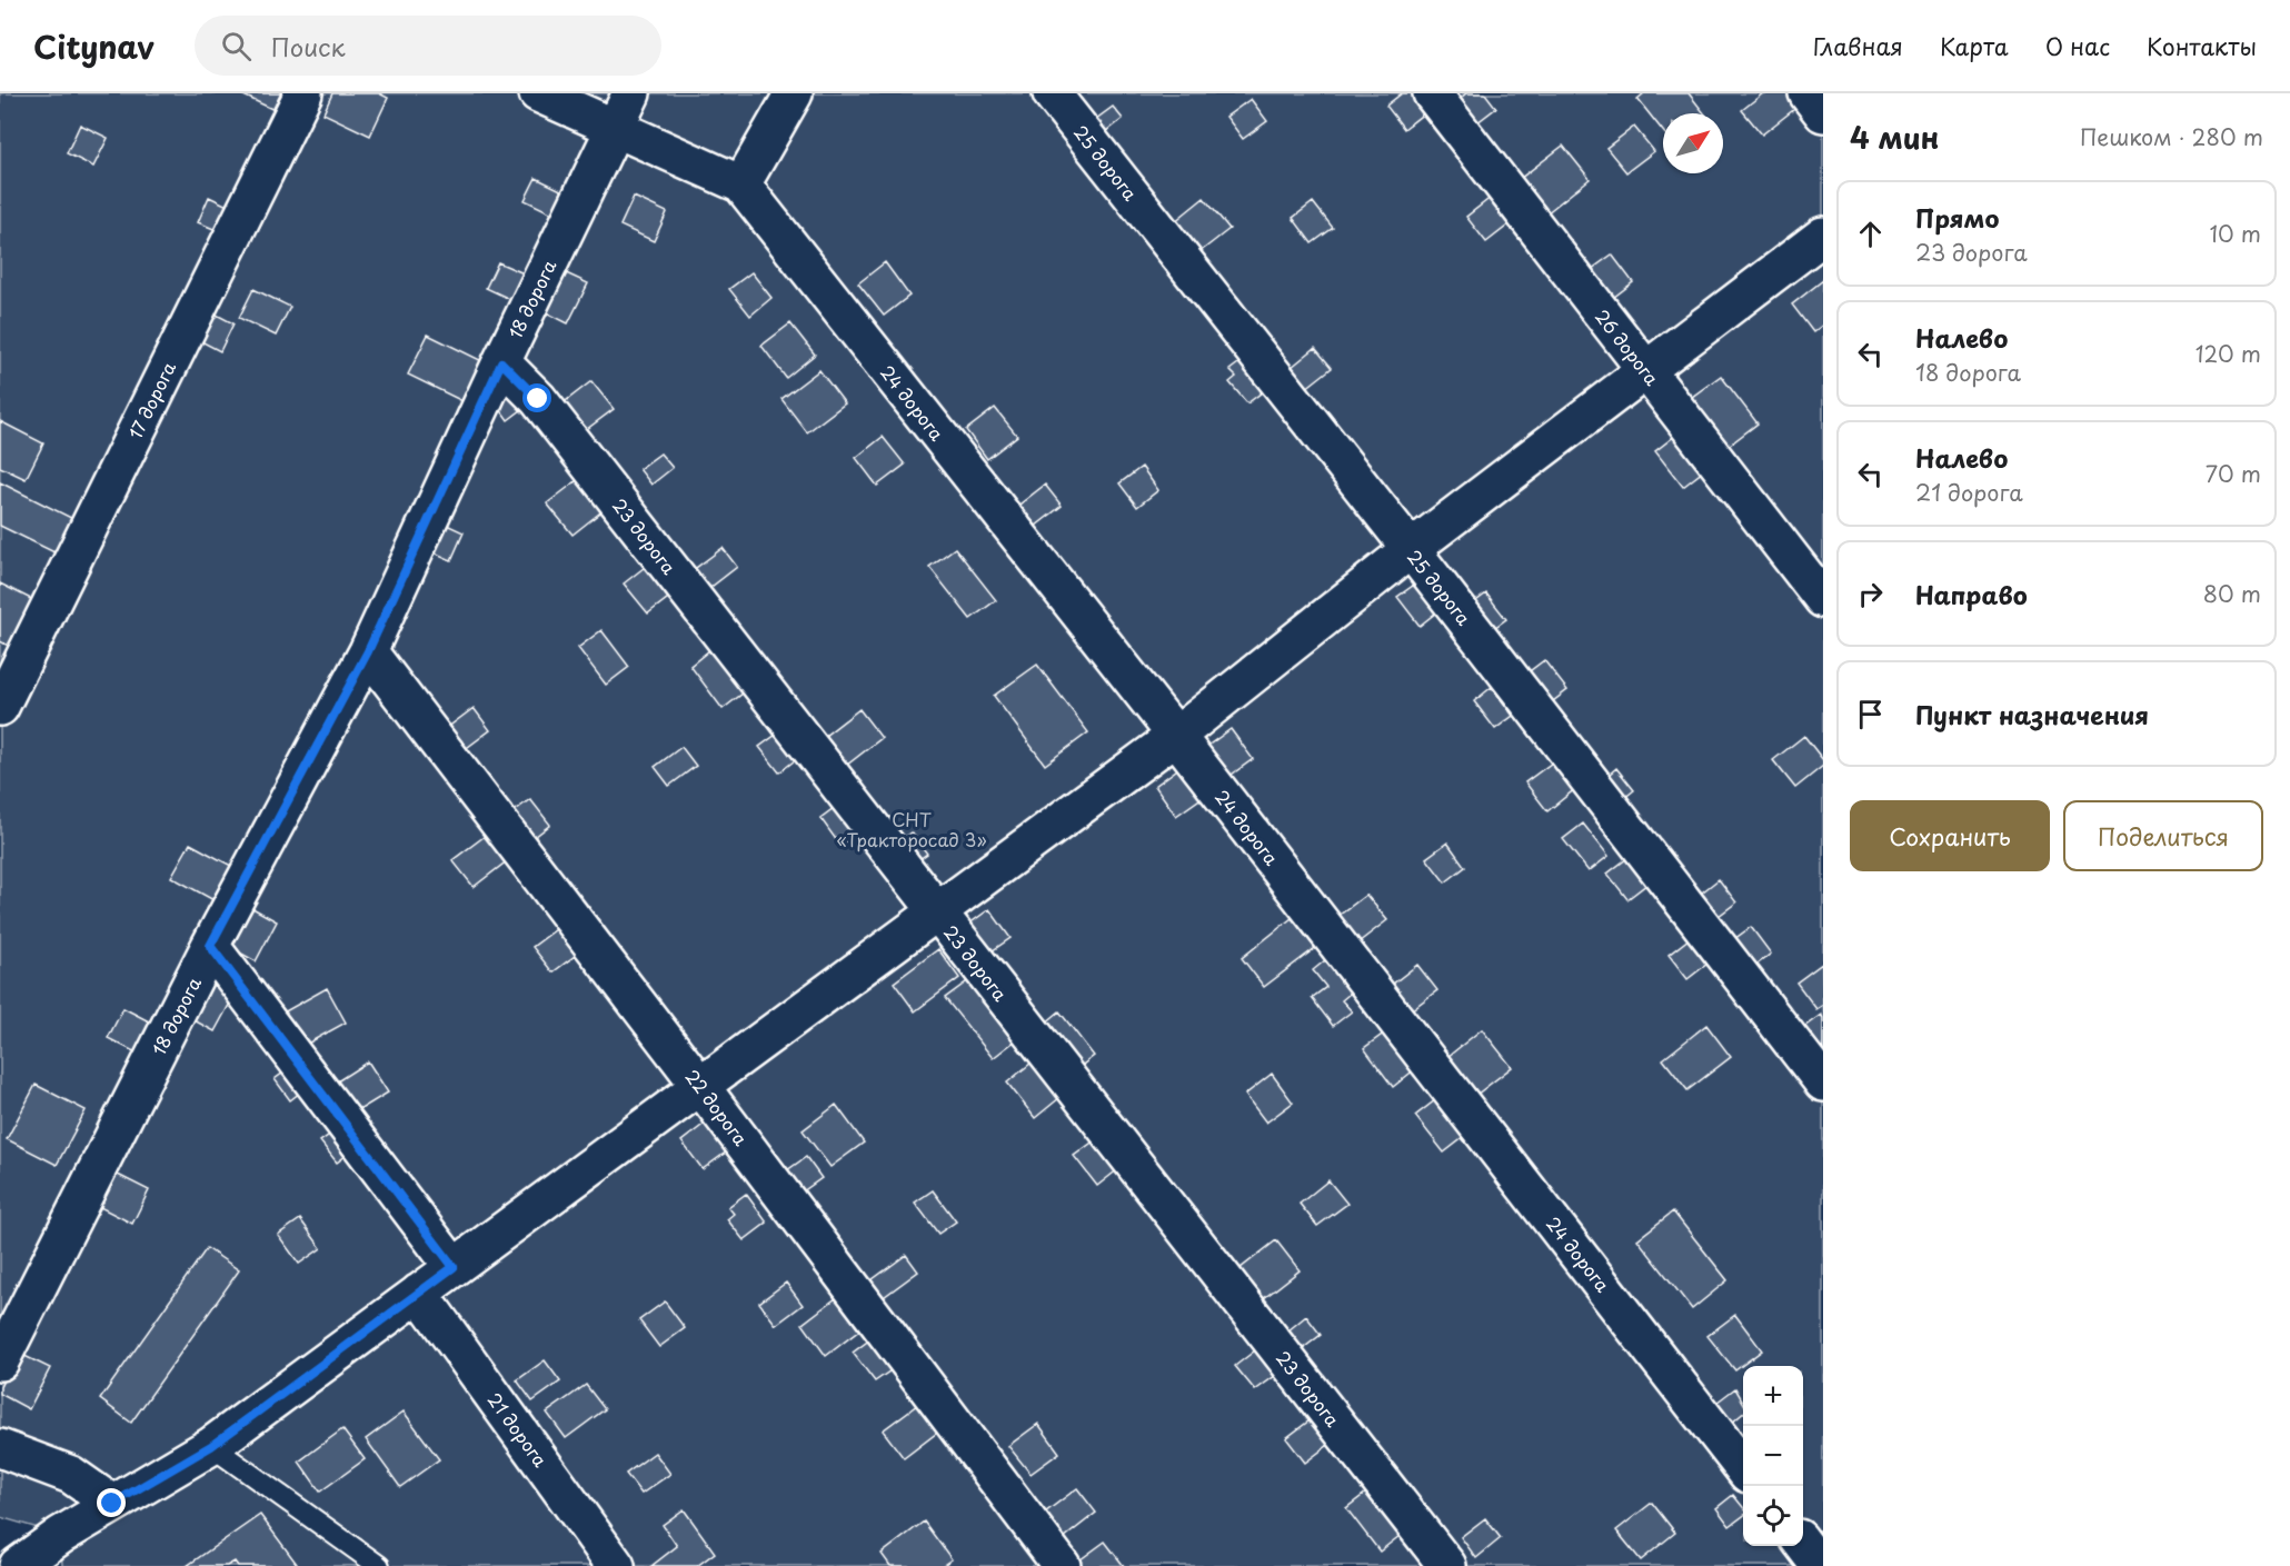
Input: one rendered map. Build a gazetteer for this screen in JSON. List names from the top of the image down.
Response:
{
  "streets": {
    "street": [
      "25 дорога",
      "18 дорога",
      "26 дорога",
      "17 дорога",
      "24 дорога",
      "23 дорога",
      "22 дорога",
      "21 дорога"
    ]
  },
  "crossings": [
    ["18 дорога", "23 дорога"],
    ["18 дорога", "22 дорога"]
  ],
  "parks": ["СНТ «Тракторосад 3»"],
  "north": "top right",
  "page": {
    "header": "Citynav",
    "search": "Поиск",
    "nav": [
      "Главная",
      "Карта",
      "О нас",
      "Контакты"
    ],
    "heading": ["4 мин", "Пешком · 280 m"],
    "list": [
      ["Прямо", "23 дорога", "10 m"],
      ["Налево", "18 дорога", "120 m"],
      ["Налево", "21 дорога", "70 m"],
      ["Направо", "80 m"],
      "Пункт назначения"
    ],
    "buttons": ["Сохранить", "Поделиться"],
    "map_buttons": ["+", "−"]
  }
}
